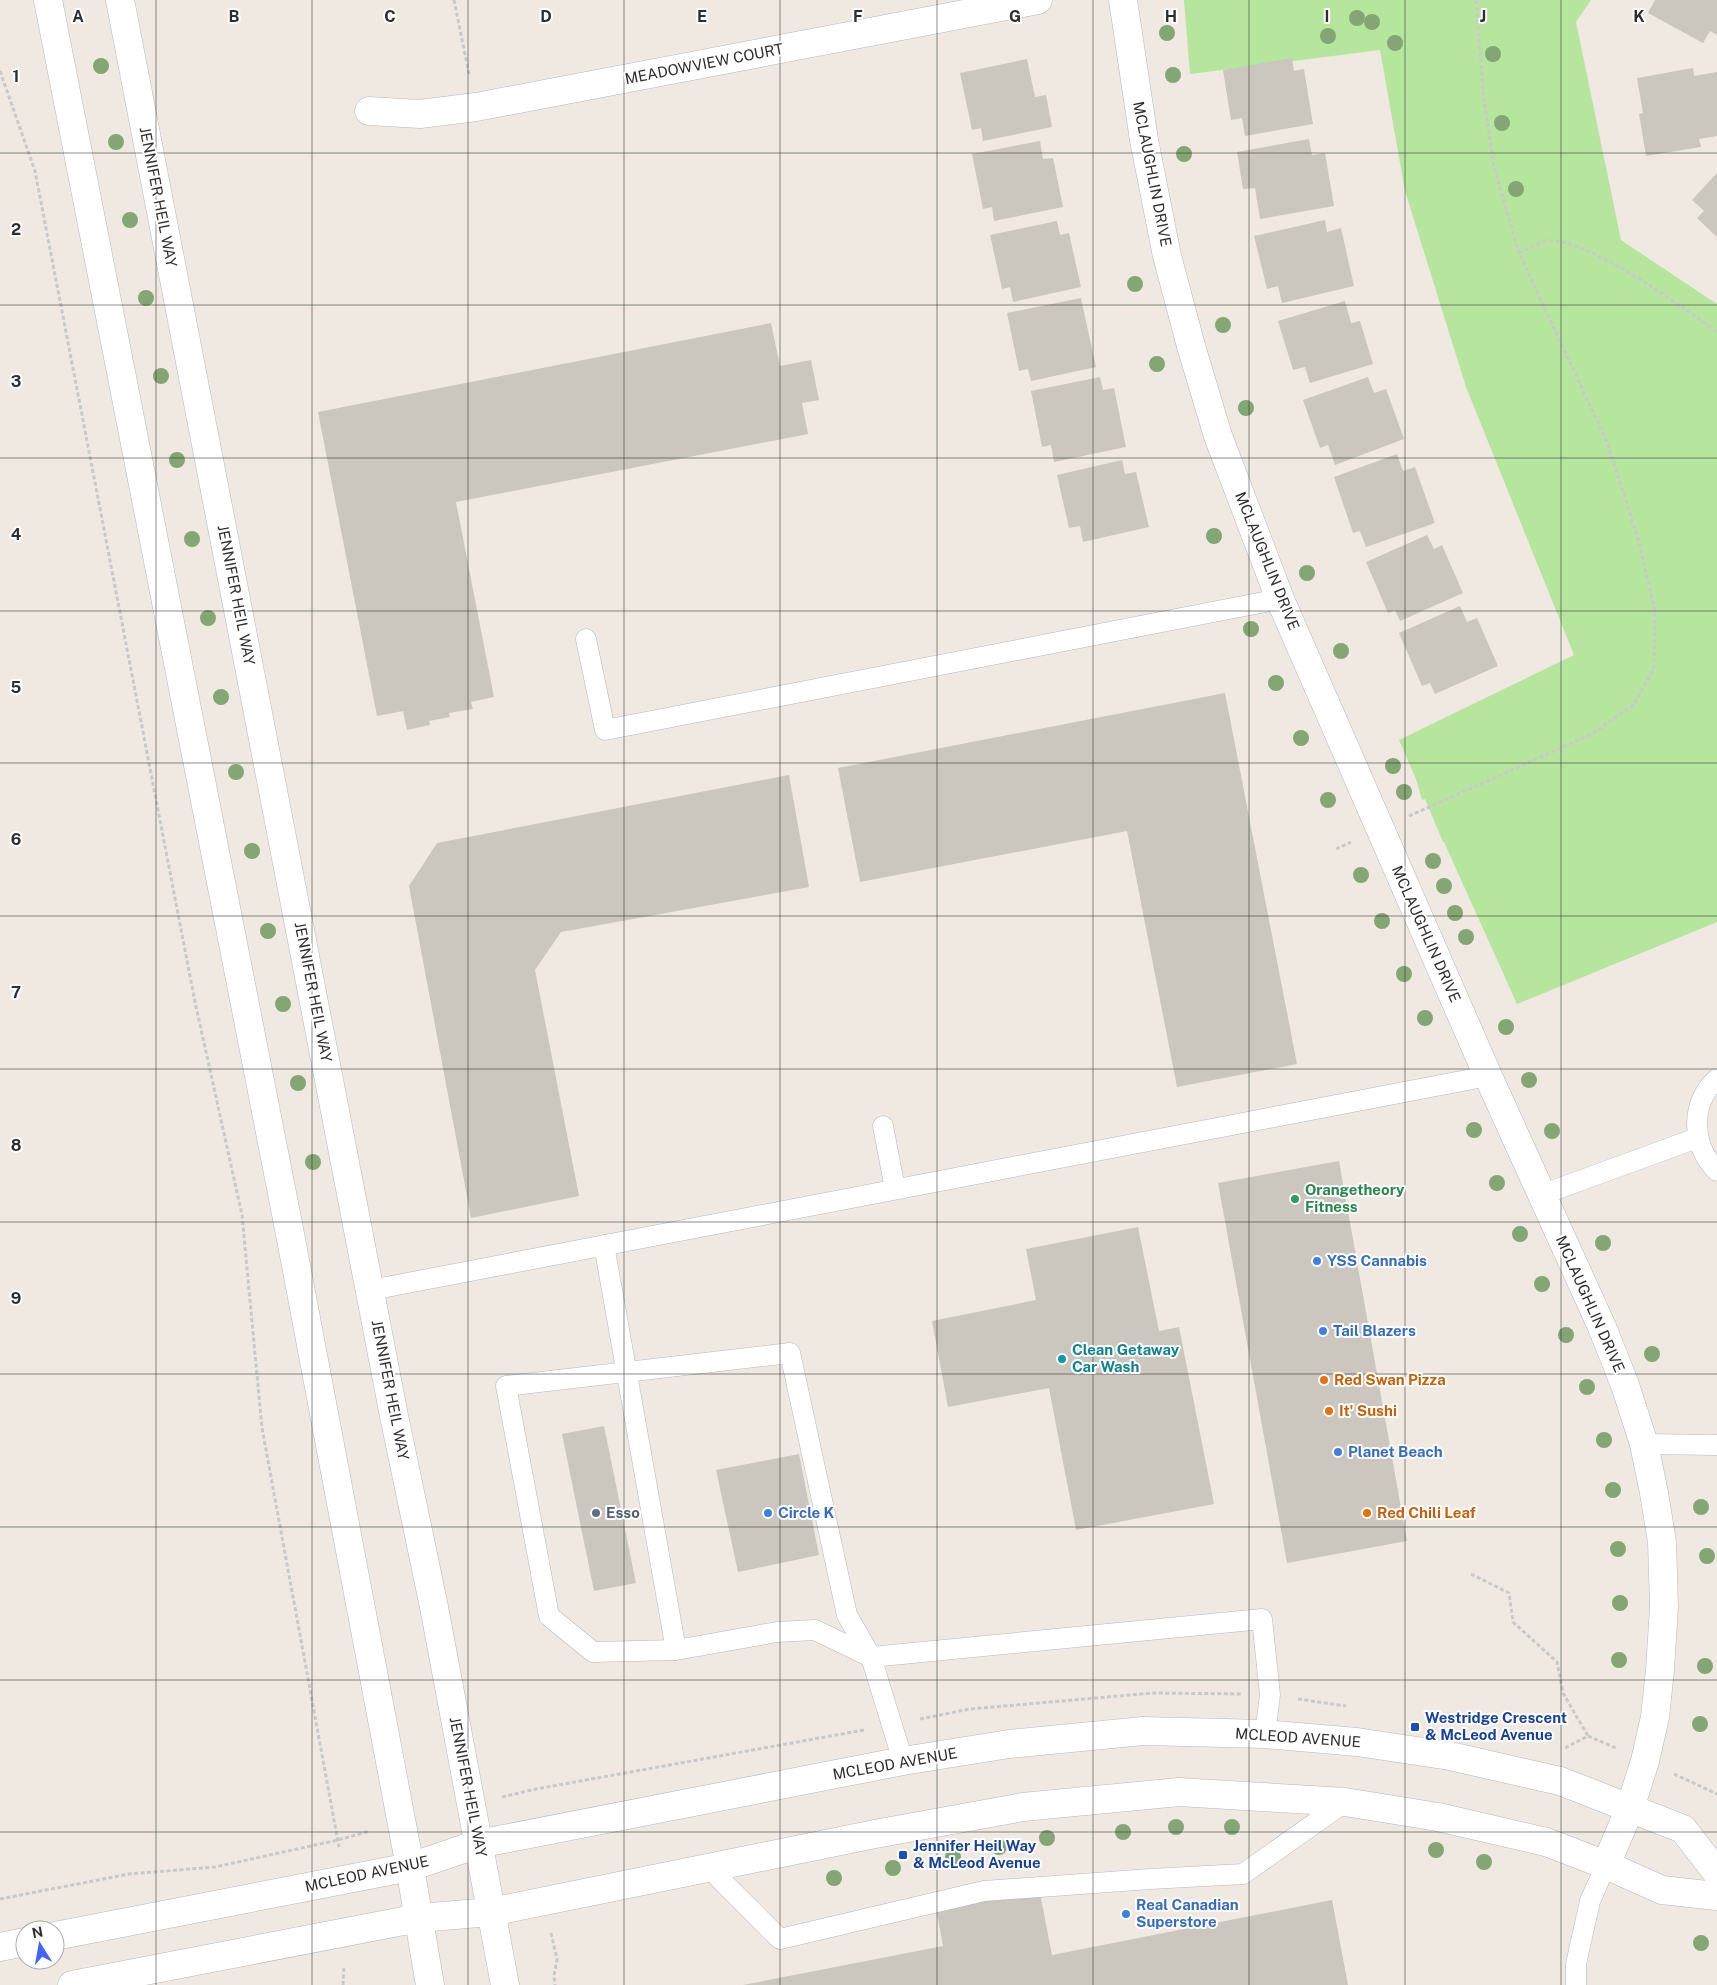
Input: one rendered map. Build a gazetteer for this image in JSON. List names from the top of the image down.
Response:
{
  "streets": {
    "street": [
      "MEADOWVIEW COURT",
      "MCLAUGHLIN DRIVE",
      "JENNIFER HEIL WAY",
      "MCLEOD AVENUE"
    ]
  },
  "crossings": [
    ["MCLAUGHLIN DRIVE", "MCLEOD AVENUE"],
    ["JENNIFER HEIL WAY", "MCLEOD AVENUE"]
  ],
  "places": {
    "other": [
      "Orangetheory Fitness",
      "YSS Cannabis",
      "Tail Blazers",
      "Clean Getaway Car Wash",
      "Red Swan Pizza",
      "It' Sushi",
      "Planet Beach",
      "Esso",
      "Circle K",
      "Red Chili Leaf",
      "Real Canadian Superstore"
    ],
    "transit": ["Westridge Crescent & McLeod Avenue", "Jennifer Heil Way & McLeod Avenue"]
  },
  "north": "top",
  "grid": {
    "columns": [
      "A",
      "B",
      "C",
      "D",
      "E",
      "F",
      "G",
      "H",
      "I",
      "J",
      "K"
    ],
    "rows": [
      "1",
      "2",
      "3",
      "4",
      "5",
      "6",
      "7",
      "8",
      "9"
    ]
  }
}
